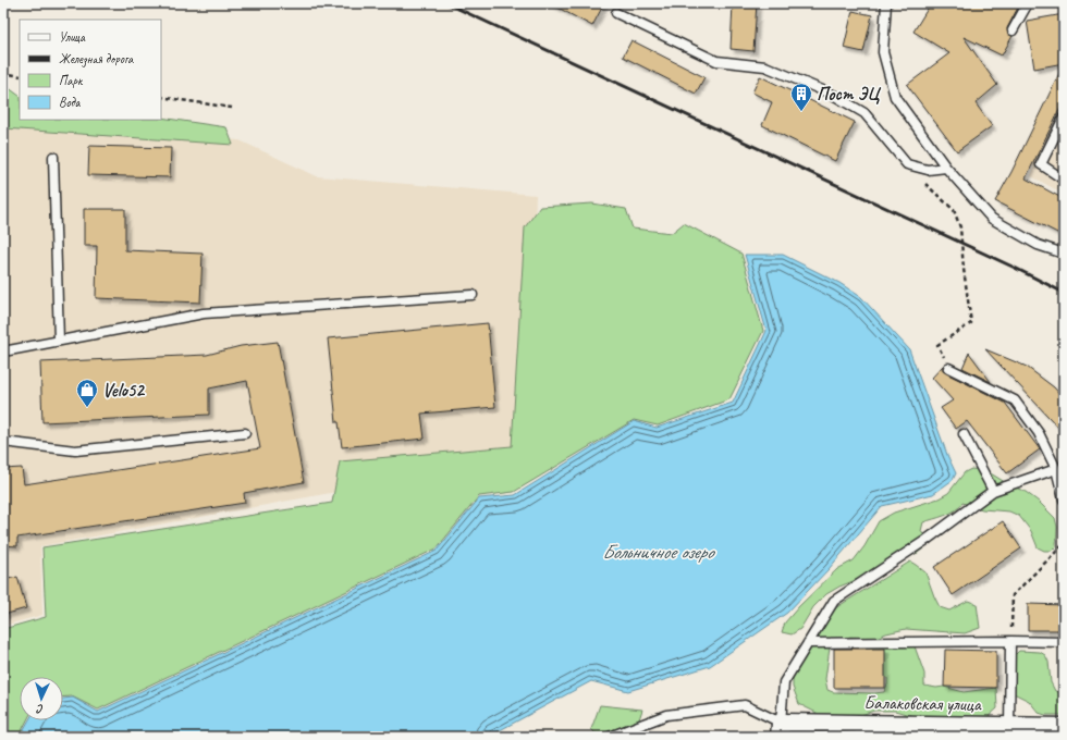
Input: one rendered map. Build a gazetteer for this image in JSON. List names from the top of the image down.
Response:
{
  "streets": {
    "street": ["Балаковская улица"]
  },
  "water": ["Больничное озеро"],
  "places": {
    "building": ["Пост ЭЦ"],
    "shop": ["Velo52"]
  },
  "legend": [
    "Улица",
    "Железная дорога",
    "Парк",
    "Вода"
  ],
  "north": "bottom"
}
